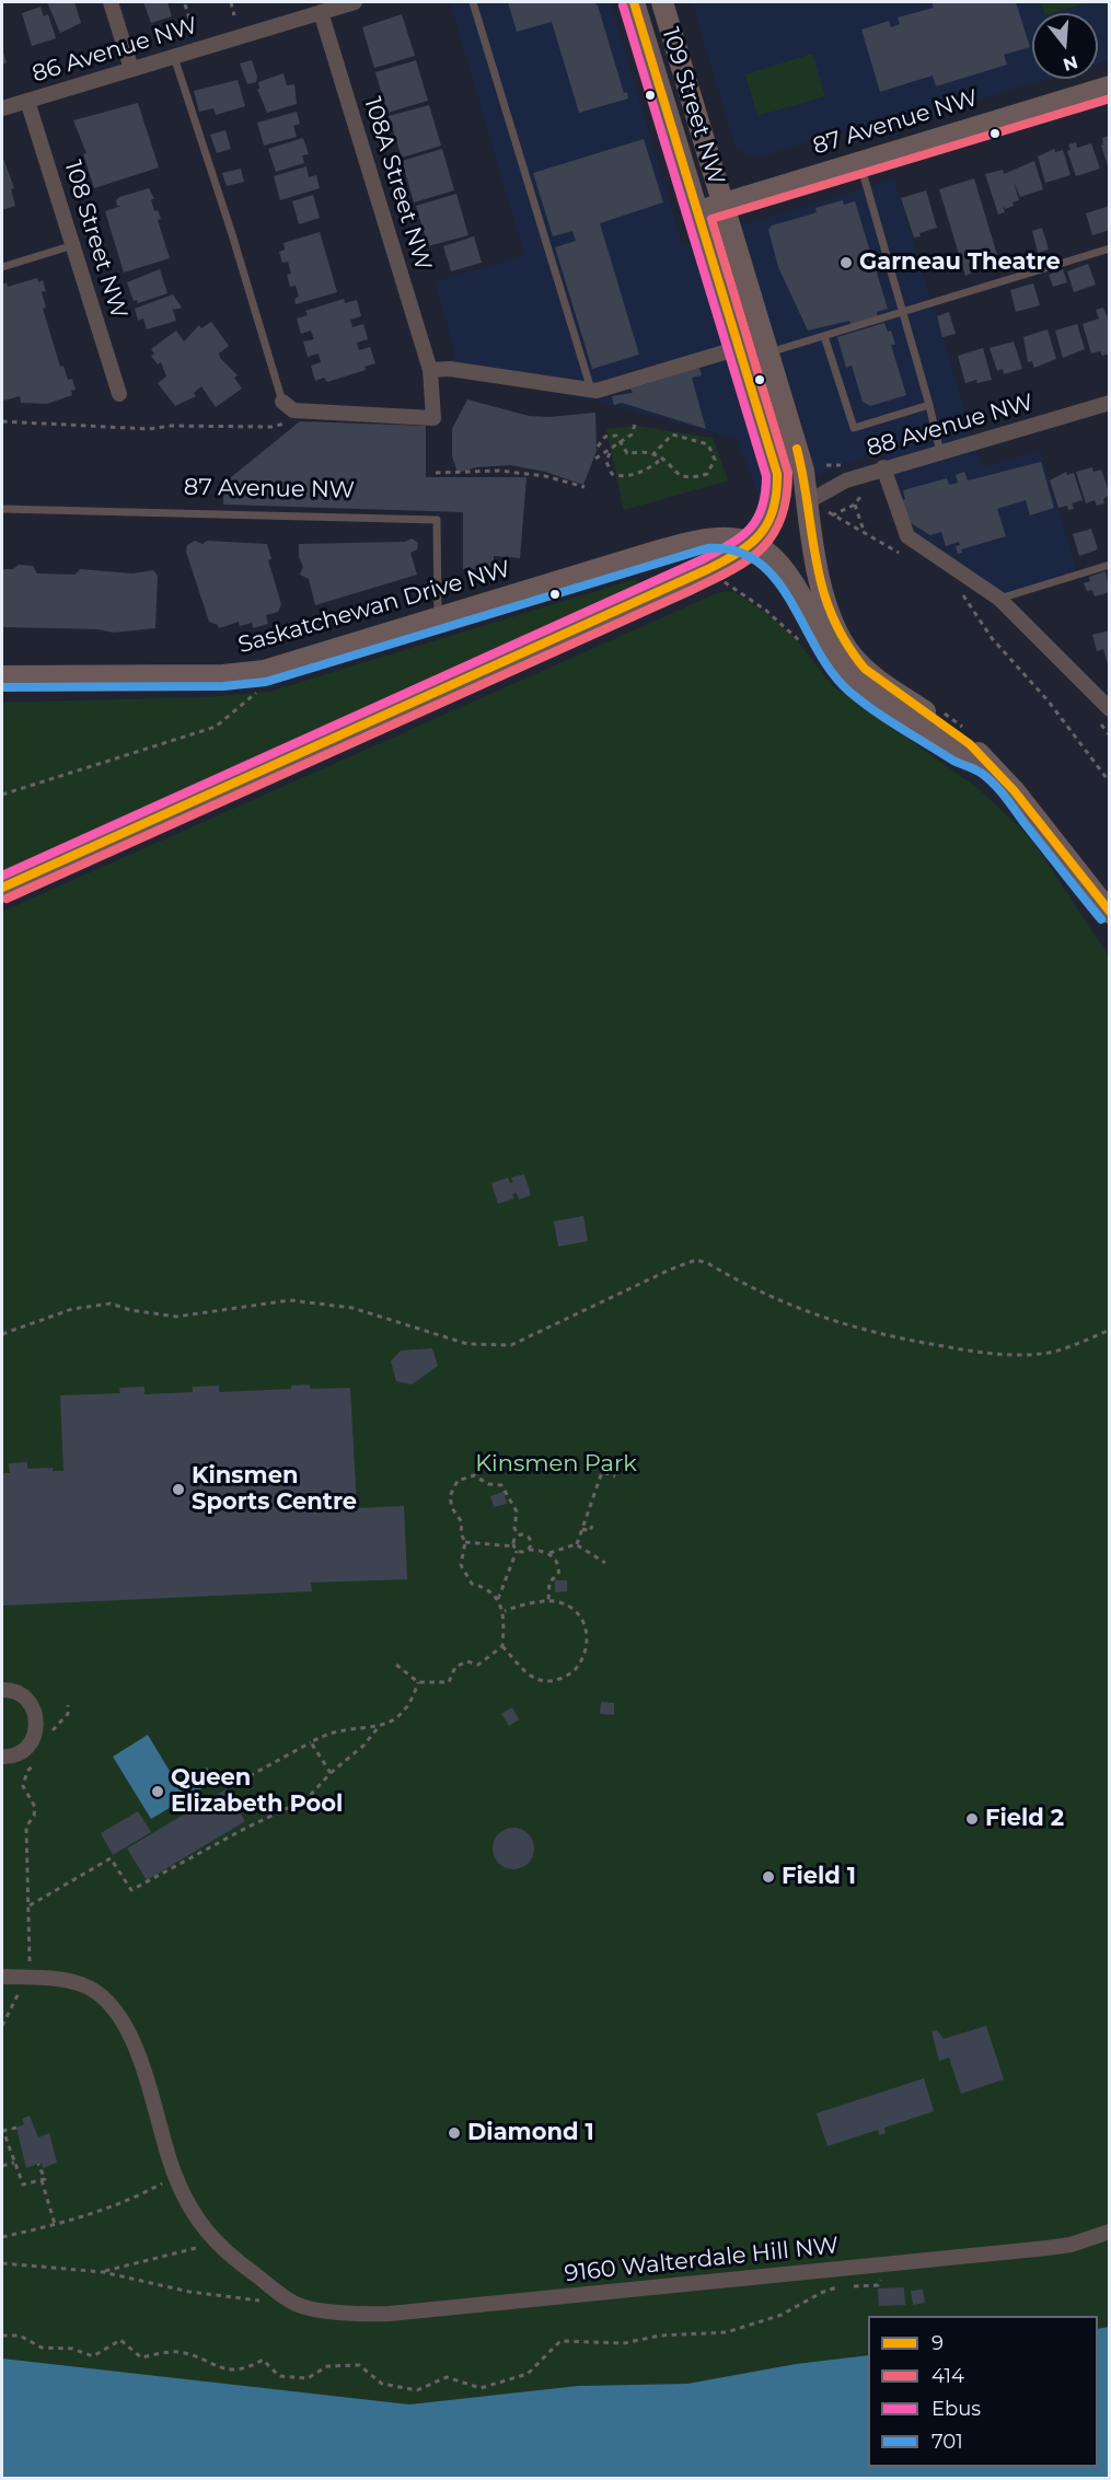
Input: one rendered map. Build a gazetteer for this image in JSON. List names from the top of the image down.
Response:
{
  "streets": {
    "main road": ["109 Street NW", "87 Avenue NW", "Saskatchewan Drive NW"],
    "street": [
      "86 Avenue NW",
      "108A Street NW",
      "108 Street NW",
      "88 Avenue NW",
      "9160 Walterdale Hill NW"
    ]
  },
  "crossings": [
    ["86 Avenue NW", "108A Street NW"],
    ["86 Avenue NW", "108 Street NW"],
    ["109 Street NW", "87 Avenue NW"],
    ["109 Street NW", "88 Avenue NW"],
    ["109 Street NW", "Saskatchewan Drive NW"],
    ["87 Avenue NW", "Saskatchewan Drive NW"]
  ],
  "parks": ["Kinsmen Park"],
  "places": [
    "Garneau Theatre",
    "Kinsmen Sports Centre",
    "Queen Elizabeth Pool",
    "Field 2",
    "Field 1",
    "Diamond 1"
  ],
  "lines": [
    "transit line 9",
    "transit line Ebus",
    "transit line 414",
    "transit line 701"
  ],
  "legend": [
    "9",
    "414",
    "Ebus",
    "701"
  ],
  "north": "bottom"
}
